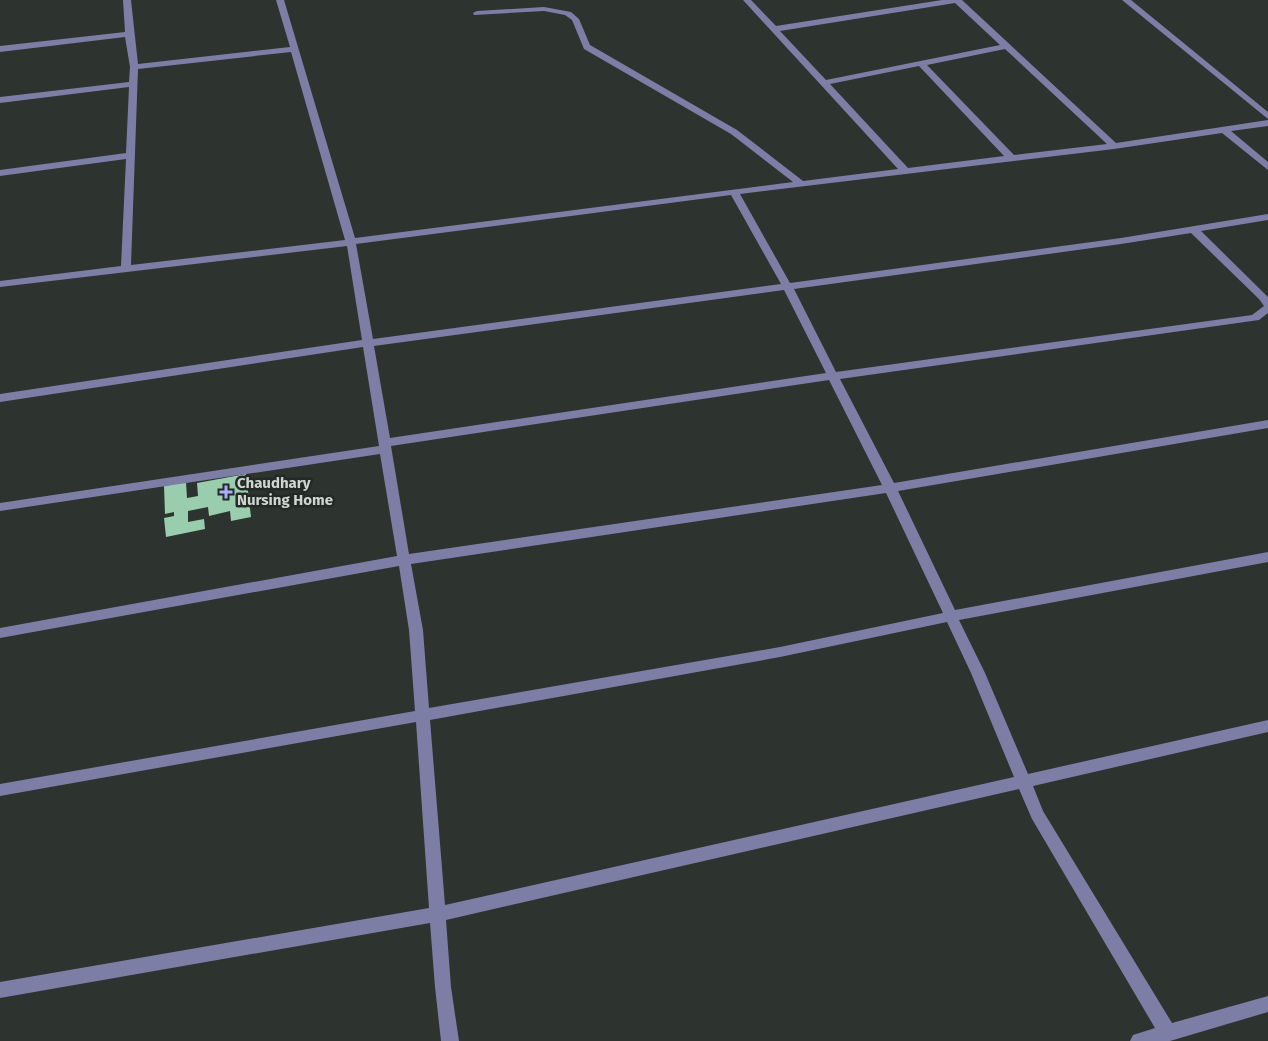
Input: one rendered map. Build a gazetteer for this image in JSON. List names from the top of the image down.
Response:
{
  "places": {
    "health": ["Chaudhary Nursing Home"]
  }
}
